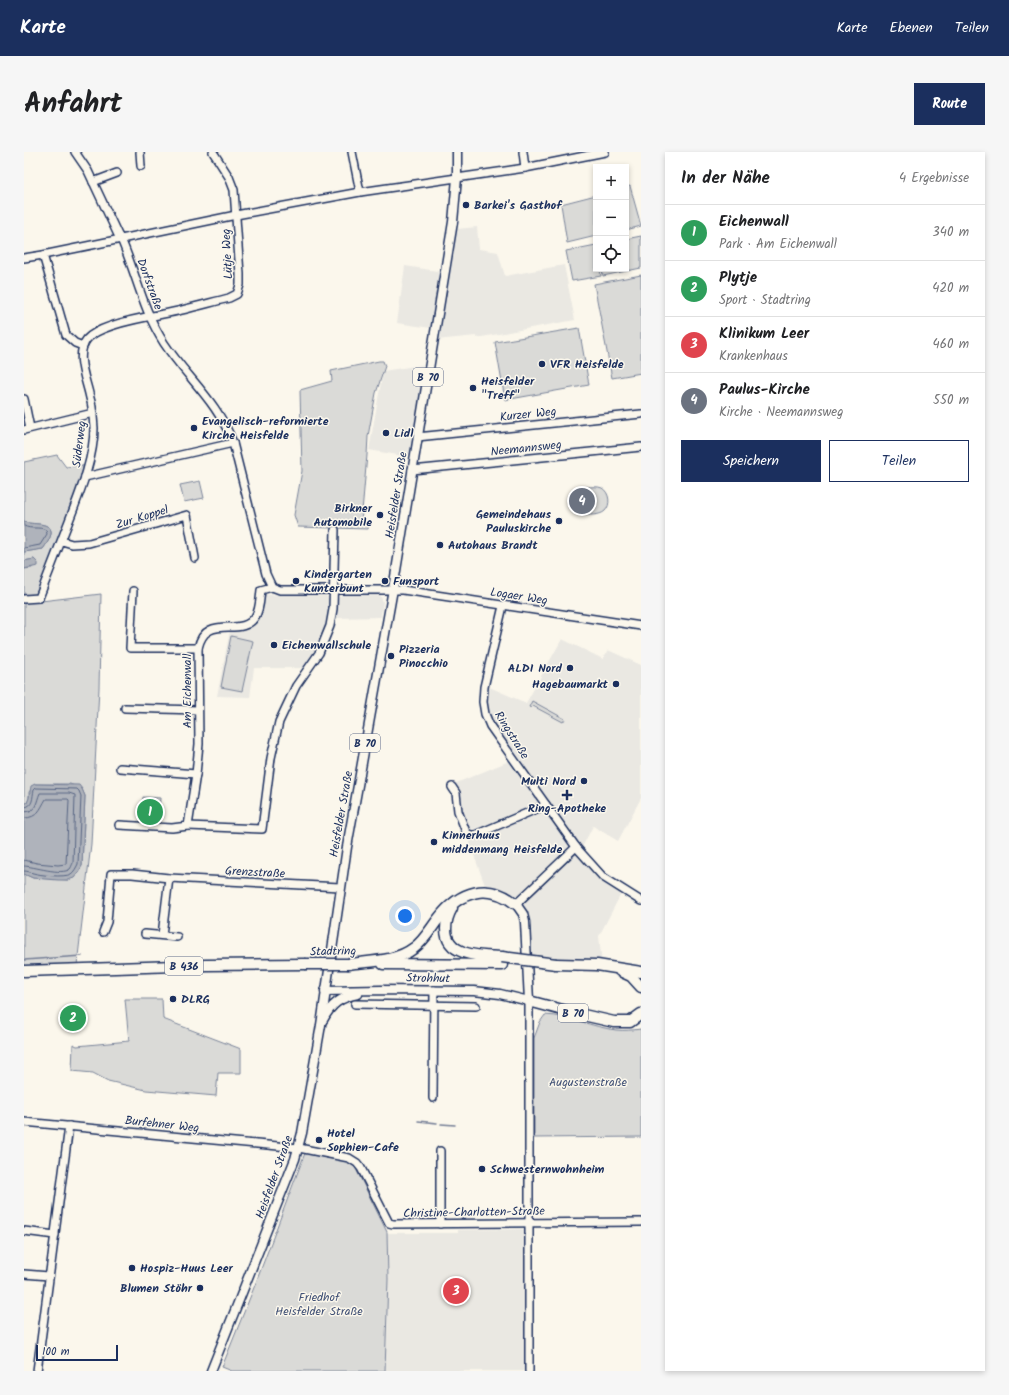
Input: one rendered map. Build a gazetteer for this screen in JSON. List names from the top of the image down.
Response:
{
  "streets": {
    "highway": ["B 70", "Stadtring", "B 436"],
    "main road": ["Heisfelder Straße", "Strohhut"],
    "street": [
      "Lütje Weg",
      "Dorfstraße",
      "Kurzer Weg",
      "Süderweg",
      "Neemannsweg",
      "Zur Koppel",
      "Logaer Weg",
      "Am Eichenwall",
      "Ringstraße",
      "Grenzstraße",
      "Burfehner Weg",
      "Christine-Charlotten-Straße"
    ]
  },
  "crossings": [
    ["Lütje Weg", "Dorfstraße"],
    ["Dorfstraße", "Am Eichenwall"],
    ["B 70", "Strohhut"],
    ["Kurzer Weg", "Heisfelder Straße"],
    ["Süderweg", "Zur Koppel"],
    ["Neemannsweg", "Heisfelder Straße"],
    ["Heisfelder Straße", "Logaer Weg"],
    ["Heisfelder Straße", "Grenzstraße"],
    ["Heisfelder Straße", "Strohhut"],
    ["Heisfelder Straße", "Burfehner Weg"],
    ["Heisfelder Straße", "Christine-Charlotten-Straße"],
    ["Logaer Weg", "Ringstraße"],
    ["Burfehner Weg", "Christine-Charlotten-Straße"]
  ],
  "parks": ["Augustenstraße", "Friedhof Heisfelder Straße"],
  "places": {
    "other": [
      "Barkei's Gasthof",
      "VFR Heisfelde",
      "Heisfelder \"Treff\"",
      "Evangelisch-reformierte Kirche Heisfelde",
      "Lidl",
      "Birkner Automobile",
      "Gemeindehaus Pauluskirche",
      "Autohaus Brandt",
      "Kindergarten Kunterbunt",
      "Funsport",
      "Eichenwallschule",
      "Pizzeria Pinocchio",
      "ALDI Nord",
      "Hagebaumarkt",
      "Multi Nord",
      "Kinnerhuus middenmang Heisfelde",
      "DLRG",
      "Hotel Sophien-Cafe",
      "Schwesternwohnheim",
      "Hospiz-Huus Leer",
      "Blumen Stöhr"
    ],
    "health": ["Ring-Apotheke"]
  },
  "scale_bar": "100 m",
  "page": {
    "header": "Karte",
    "nav": ["Karte", "Ebenen", "Teilen"],
    "title": "Anfahrt",
    "buttons": [
      "Route",
      ["Speichern", "Teilen"]
    ],
    "heading": ["In der Nähe", "4 Ergebnisse"],
    "map_buttons": ["+", "−"],
    "list": [
      {
        "mark": "1",
        "name": "Eichenwall",
        "note": "Park · Am Eichenwall",
        "value": "340 m"
      },
      {
        "mark": "2",
        "name": "Plytje",
        "note": "Sport · Stadtring",
        "value": "420 m"
      },
      {
        "mark": "3",
        "name": "Klinikum Leer",
        "note": "Krankenhaus",
        "value": "460 m"
      },
      {
        "mark": "4",
        "name": "Paulus-Kirche",
        "note": "Kirche · Neemannsweg",
        "value": "550 m"
      }
    ],
    "pins": [
      "4",
      "1",
      "2",
      "3"
    ],
    "scale": "100 m"
  }
}
